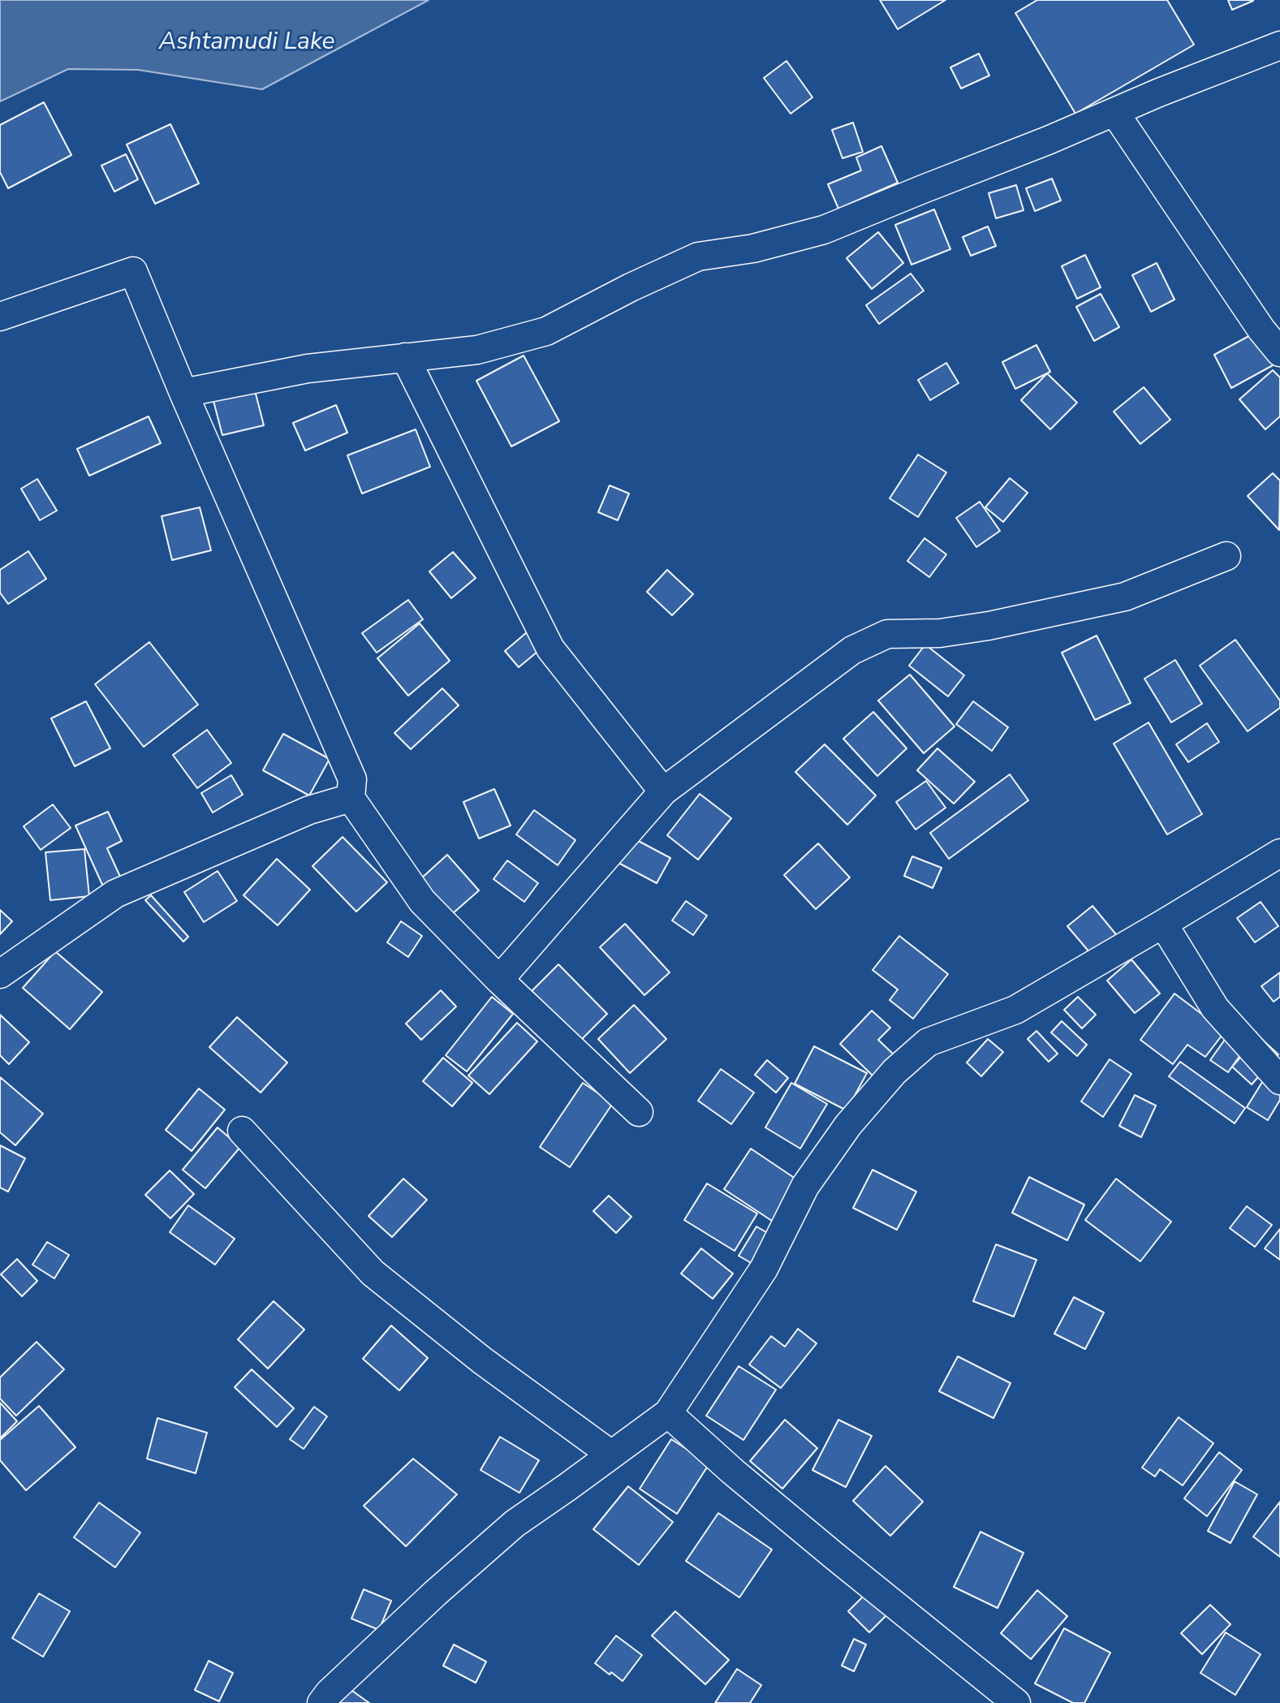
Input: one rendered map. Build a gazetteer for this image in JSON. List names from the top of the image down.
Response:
{
  "water": ["Ashtamudi Lake"]
}
